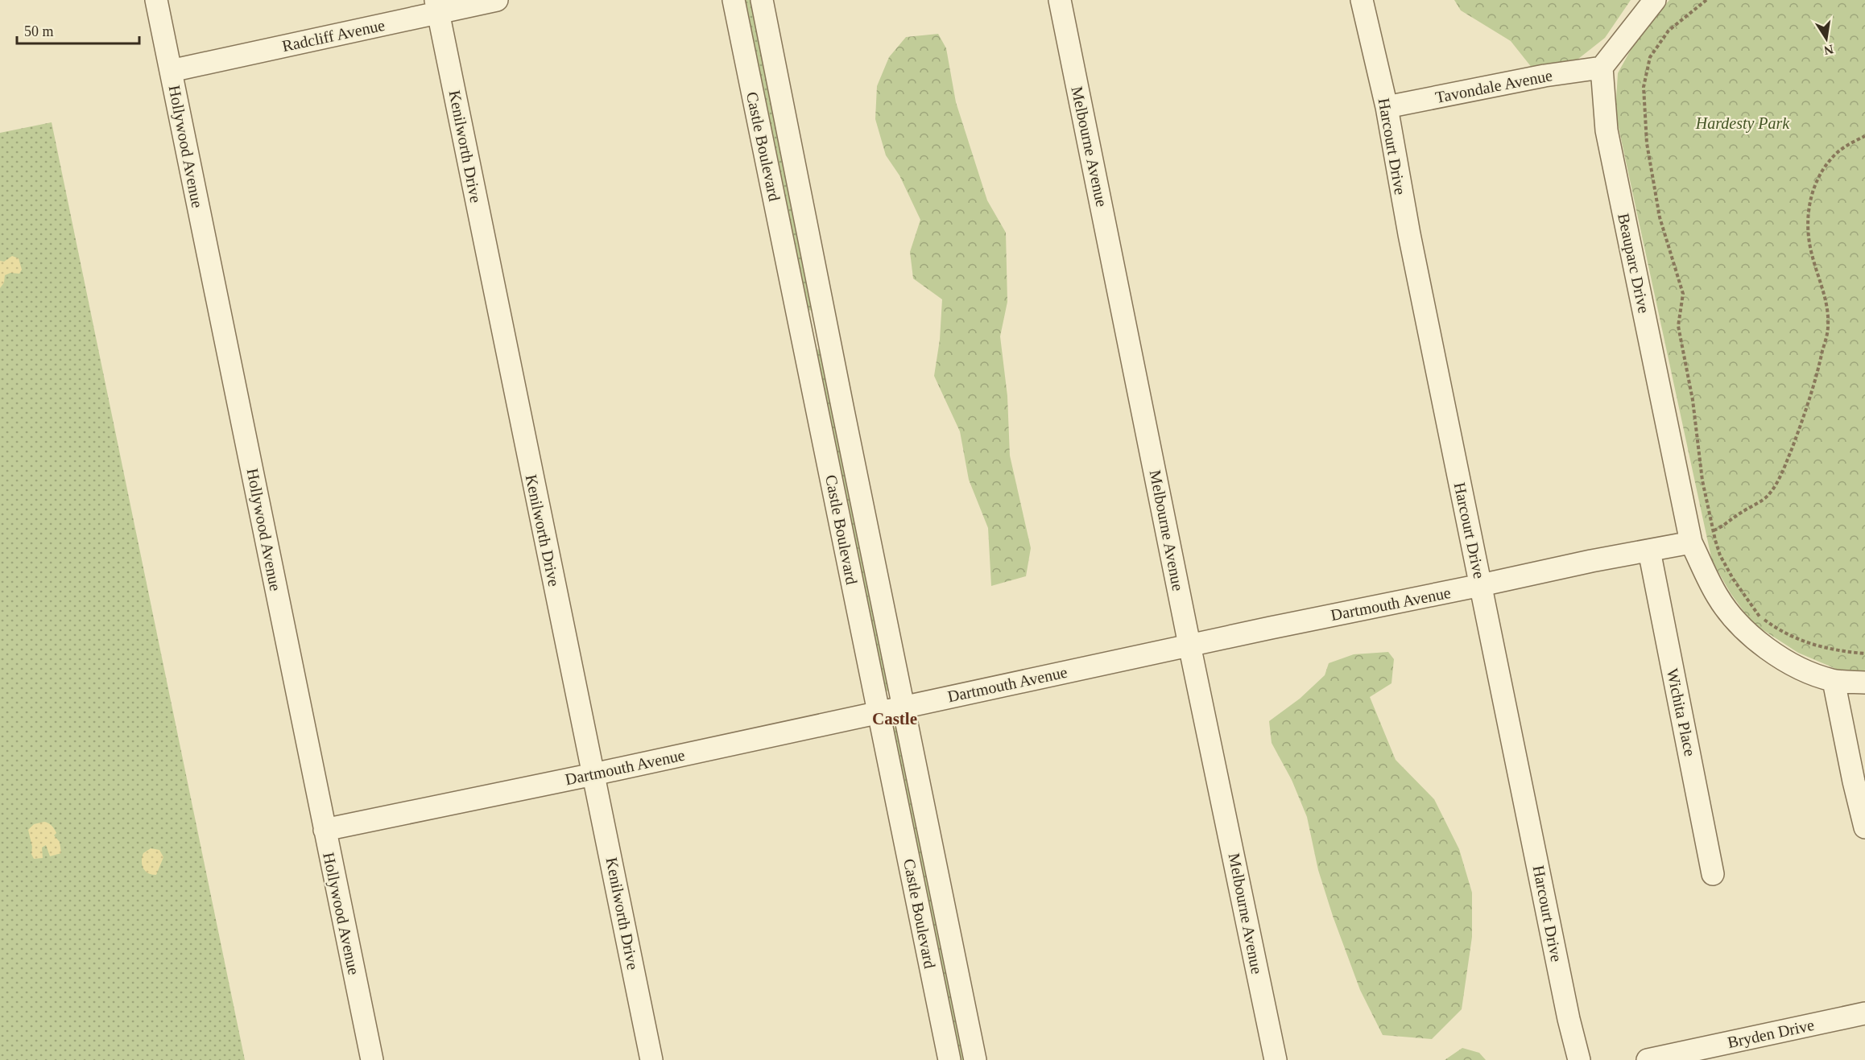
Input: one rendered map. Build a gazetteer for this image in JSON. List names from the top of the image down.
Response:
{
  "streets": {
    "street": [
      "Radcliff Avenue",
      "Tavondale Avenue",
      "Hollywood Avenue",
      "Kenilworth Drive",
      "Castle Boulevard",
      "Melbourne Avenue",
      "Harcourt Drive",
      "Beauparc Drive",
      "Dartmouth Avenue",
      "Wichita Place",
      "Bryden Drive"
    ]
  },
  "crossings": [
    ["Radcliff Avenue", "Hollywood Avenue"],
    ["Radcliff Avenue", "Kenilworth Drive"],
    ["Tavondale Avenue", "Harcourt Drive"],
    ["Tavondale Avenue", "Beauparc Drive"],
    ["Hollywood Avenue", "Dartmouth Avenue"],
    ["Kenilworth Drive", "Dartmouth Avenue"],
    ["Castle Boulevard", "Dartmouth Avenue"],
    ["Melbourne Avenue", "Dartmouth Avenue"],
    ["Harcourt Drive", "Dartmouth Avenue"],
    ["Beauparc Drive", "Dartmouth Avenue"],
    ["Dartmouth Avenue", "Wichita Place"]
  ],
  "districts": ["Castle"],
  "parks": ["Hardesty Park"],
  "scale_bar": "50 m",
  "north": "bottom"
}
